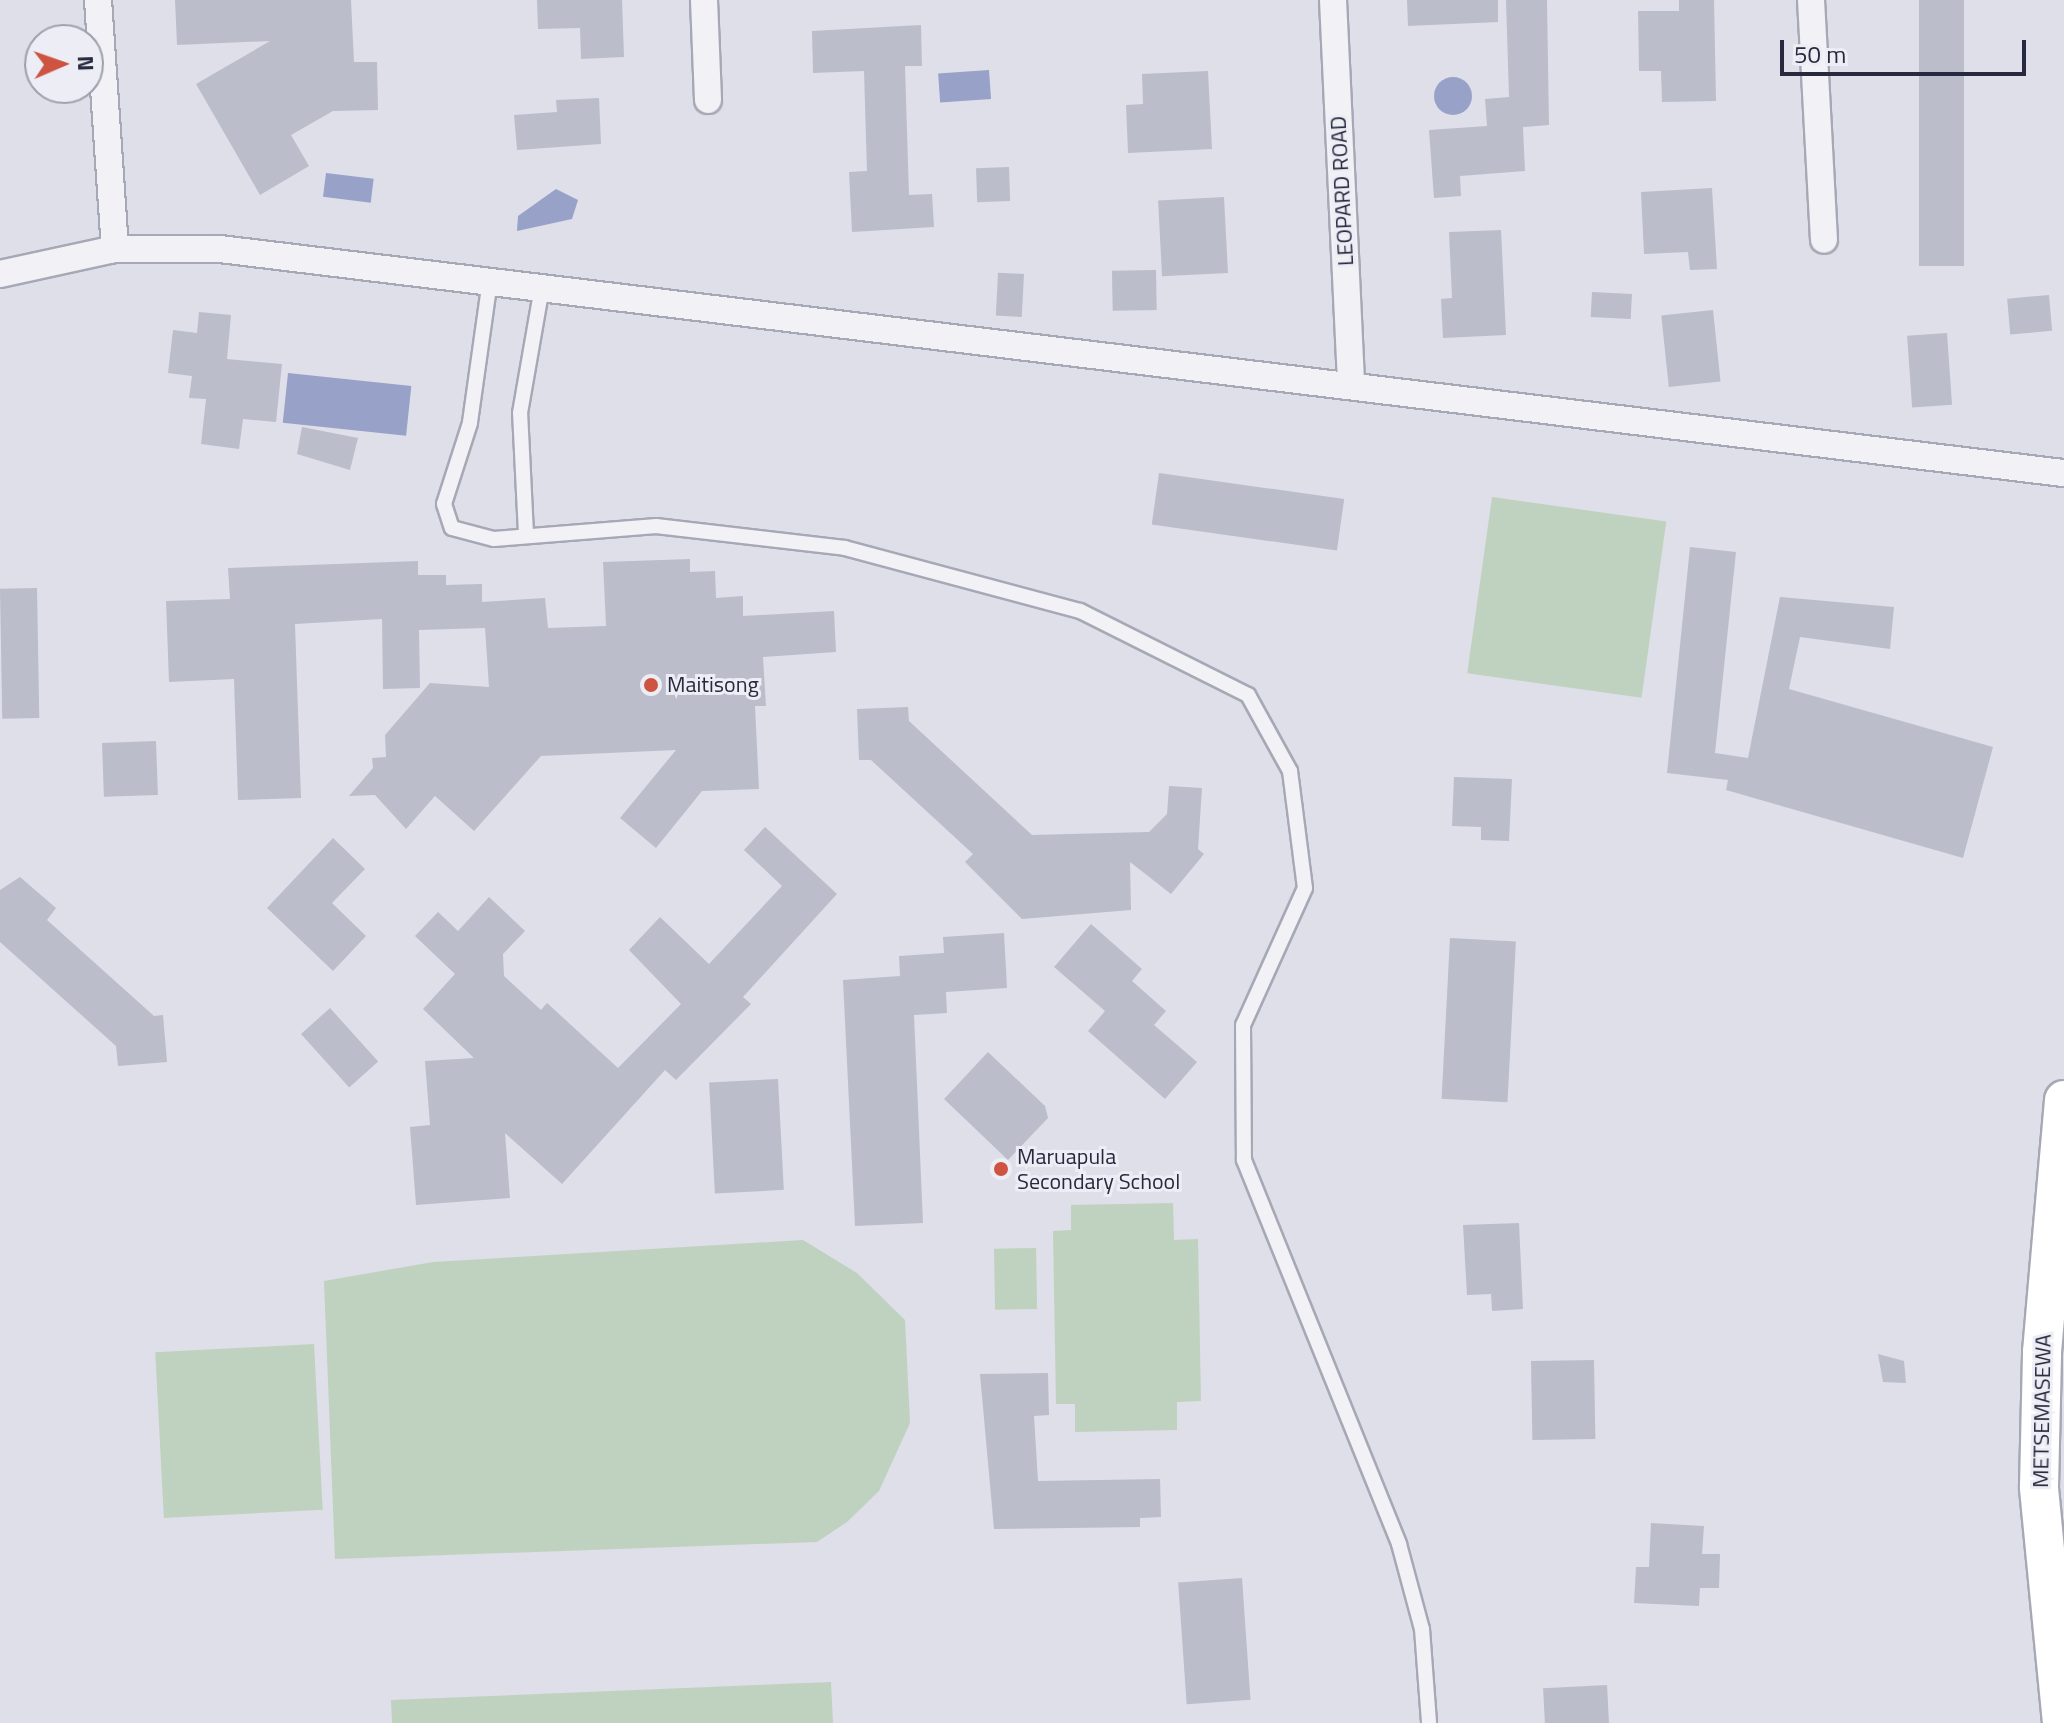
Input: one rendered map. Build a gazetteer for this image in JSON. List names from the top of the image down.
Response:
{
  "streets": {
    "street": ["LEOPARD ROAD", "METSEMASEWA"]
  },
  "places": ["Maitisong", "Maruapula Secondary School"],
  "scale_bar": "50 m",
  "north": "right"
}
